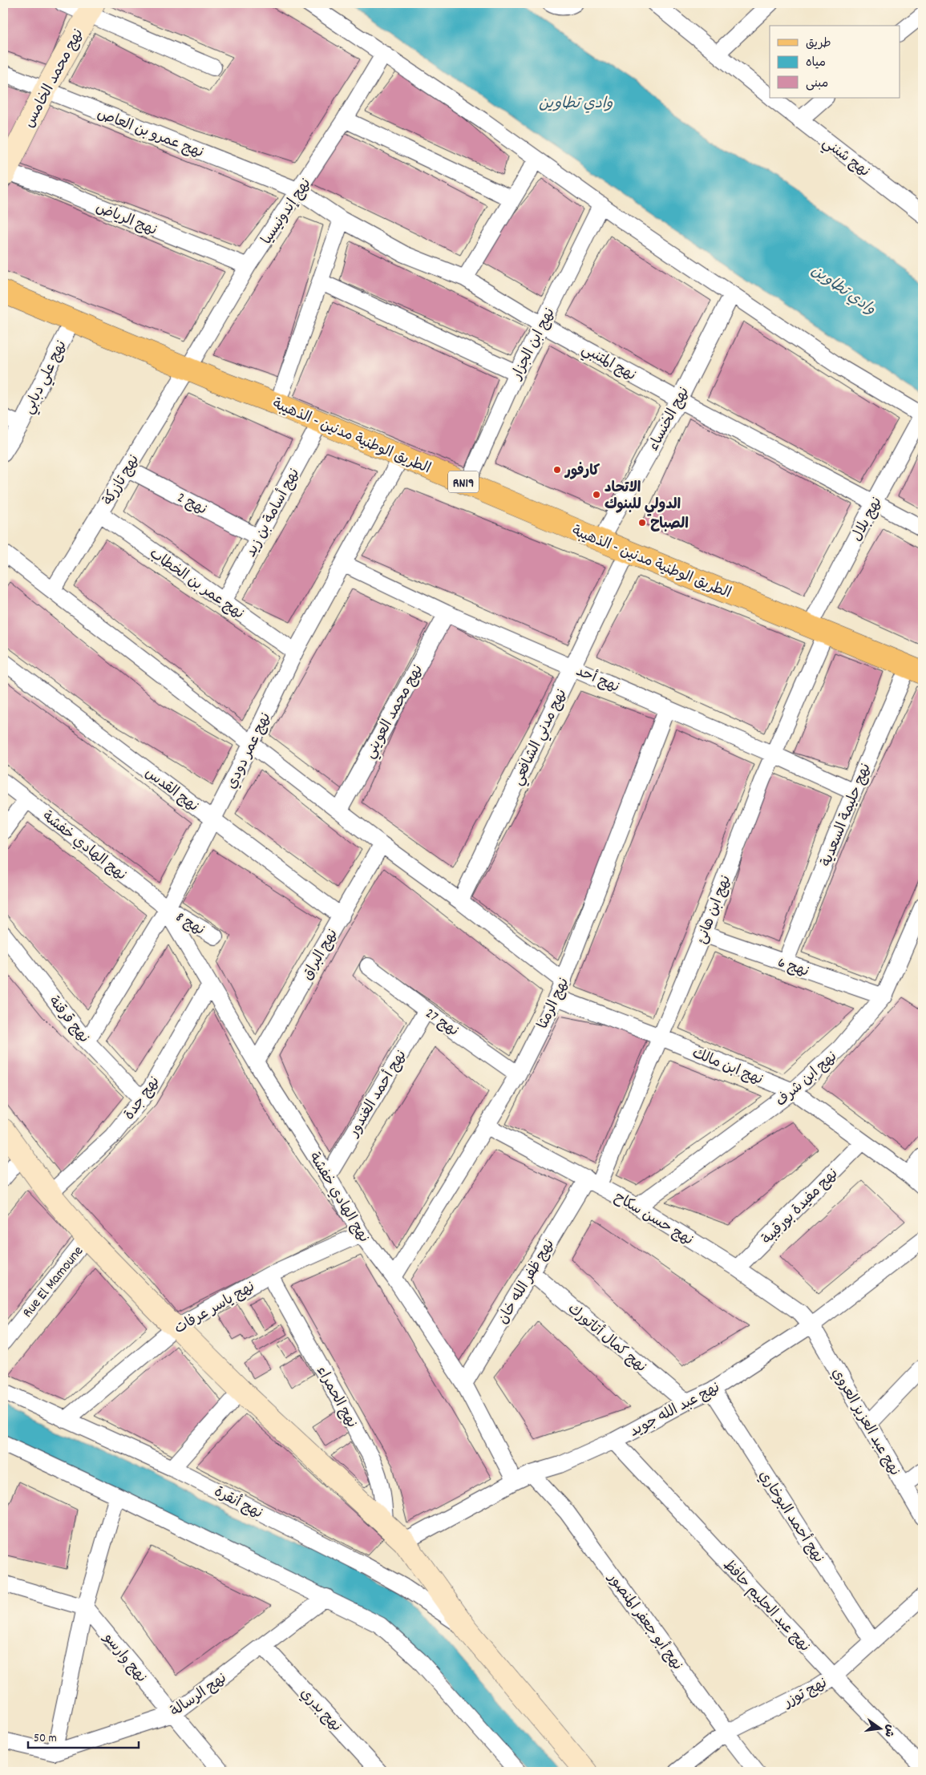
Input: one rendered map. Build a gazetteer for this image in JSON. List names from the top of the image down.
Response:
{
  "streets": {
    "main road": ["نهج محمد الخامس", "الطريق الوطنية مدنين - الذهيبة", "RN19"],
    "street": [
      "نهج عمرو بن العاص",
      "نهج شنني",
      "نهج إندونيسيا",
      "نهج الرياض",
      "نهج ابن الجزار",
      "نهج المتنبي",
      "نهج علي دبابي",
      "نهج الخنساء",
      "نهج تازركة",
      "نهج 2",
      "نهج أسامة بن زيد",
      "نهج بلال",
      "نهج عمر بن الخطاب",
      "نهج أحد",
      "نهج محمد العويني",
      "نهج مدني الشافعي",
      "نهج عمر دودي",
      "نهج القدس",
      "نهج حليمة السعدية",
      "نهج الهادي خفشة",
      "نهج ابن هانئ",
      "نهج 8",
      "نهج البراق",
      "نهج 6",
      "نهج الرمثا",
      "نهج قرقنة",
      "نهج 27",
      "نهج ابن مالك",
      "نهج ابن شرف",
      "نهج أحمد الغندور",
      "نهج جدة",
      "نهج مفيدة بورقيبة",
      "نهج حسن سكاح",
      "Rue El Mamoune",
      "نهج ظفر الله خان",
      "نهج ياسر عرفات",
      "نهج كمال أتاتورك",
      "نهج الحمراء",
      "نهج عبد الله جويد",
      "نهج عبد العزيز العروي",
      "نهج أنقرة",
      "نهج أحمد البوخاري",
      "نهج عبد الحليم حافظ",
      "نهج أبو جعفر المنصور",
      "نهج وارسو",
      "نهج توزر",
      "نهج الرسالة",
      "نهج بدري"
    ]
  },
  "crossings": [
    ["نهج محمد الخامس", "نهج عمرو بن العاص"],
    ["نهج محمد الخامس", "نهج الرياض"],
    ["نهج عمرو بن العاص", "نهج إندونيسيا"],
    ["نهج عمرو بن العاص", "نهج المتنبي"],
    ["نهج إندونيسيا", "نهج الرياض"],
    ["نهج إندونيسيا", "نهج المتنبي"],
    ["نهج إندونيسيا", "الطريق الوطنية مدنين - الذهيبة"],
    ["نهج إندونيسيا", "نهج تازركة"],
    ["نهج ابن الجزار", "نهج المتنبي"],
    ["نهج ابن الجزار", "الطريق الوطنية مدنين - الذهيبة"],
    ["نهج المتنبي", "نهج الخنساء"],
    ["نهج المتنبي", "نهج بلال"],
    ["نهج علي دبابي", "الطريق الوطنية مدنين - الذهيبة"],
    ["نهج الخنساء", "الطريق الوطنية مدنين - الذهيبة"],
    ["الطريق الوطنية مدنين - الذهيبة", "نهج تازركة"],
    ["الطريق الوطنية مدنين - الذهيبة", "نهج أسامة بن زيد"],
    ["الطريق الوطنية مدنين - الذهيبة", "نهج بلال"],
    ["الطريق الوطنية مدنين - الذهيبة", "نهج مدني الشافعي"],
    ["الطريق الوطنية مدنين - الذهيبة", "نهج عمر دودي"],
    ["الطريق الوطنية مدنين - الذهيبة", "نهج حليمة السعدية"],
    ["الطريق الوطنية مدنين - الذهيبة", "نهج ابن هانئ"],
    ["نهج تازركة", "نهج 2"],
    ["نهج تازركة", "نهج عمر بن الخطاب"],
    ["نهج 2", "نهج أسامة بن زيد"],
    ["نهج أسامة بن زيد", "نهج عمر بن الخطاب"],
    ["نهج بلال", "نهج ابن هانئ"],
    ["نهج عمر بن الخطاب", "نهج عمر دودي"],
    ["نهج أحد", "نهج محمد العويني"],
    ["نهج أحد", "نهج مدني الشافعي"],
    ["نهج أحد", "نهج عمر دودي"],
    ["نهج أحد", "نهج حليمة السعدية"],
    ["نهج أحد", "نهج ابن هانئ"],
    ["نهج أحد", "نهج الرمثا"],
    ["نهج عمر دودي", "نهج القدس"],
    ["نهج عمر دودي", "نهج الهادي خفشة"],
    ["نهج عمر دودي", "نهج 8"],
    ["نهج عمر دودي", "نهج قرقنة"],
    ["نهج القدس", "نهج البراق"],
    ["نهج حليمة السعدية", "نهج 6"],
    ["نهج الهادي خفشة", "نهج 8"],
    ["نهج الهادي خفشة", "نهج البراق"],
    ["نهج الهادي خفشة", "نهج الرمثا"],
    ["نهج الهادي خفشة", "نهج أحمد الغندور"],
    ["نهج الهادي خفشة", "نهج جدة"],
    ["نهج الهادي خفشة", "نهج ظفر الله خان"],
    ["نهج الهادي خفشة", "نهج ياسر عرفات"],
    ["نهج الهادي خفشة", "نهج عبد الله جويد"],
    ["نهج ابن هانئ", "نهج 6"],
    ["نهج ابن هانئ", "نهج ابن مالك"],
    ["نهج ابن هانئ", "نهج حسن سكاح"],
    ["نهج ابن هانئ", "نهج ظفر الله خان"],
    ["نهج 6", "نهج ابن شرف"],
    ["نهج الرمثا", "نهج 27"],
    ["نهج الرمثا", "نهج ابن مالك"],
    ["نهج الرمثا", "نهج حسن سكاح"],
    ["نهج قرقنة", "نهج جدة"],
    ["نهج 27", "نهج أحمد الغندور"],
    ["نهج ابن مالك", "نهج ابن شرف"],
    ["نهج ابن مالك", "نهج مفيدة بورقيبة"],
    ["نهج ابن شرف", "نهج حسن سكاح"],
    ["نهج مفيدة بورقيبة", "نهج حسن سكاح"],
    ["نهج حسن سكاح", "نهج ظفر الله خان"],
    ["نهج حسن سكاح", "نهج عبد الله جويد"],
    ["نهج حسن سكاح", "نهج عبد العزيز العروي"],
    ["نهج ظفر الله خان", "نهج كمال أتاتورك"],
    ["نهج ياسر عرفات", "نهج الحمراء"],
    ["نهج ياسر عرفات", "نهج أنقرة"],
    ["نهج كمال أتاتورك", "نهج عبد الله جويد"],
    ["نهج عبد الله جويد", "نهج عبد العزيز العروي"],
    ["نهج عبد الله جويد", "نهج أحمد البوخاري"],
    ["نهج عبد الله جويد", "نهج عبد الحليم حافظ"],
    ["نهج عبد الله جويد", "نهج أبو جعفر المنصور"],
    ["نهج أحمد البوخاري", "نهج توزر"],
    ["نهج عبد الحليم حافظ", "نهج توزر"],
    ["نهج أبو جعفر المنصور", "نهج توزر"],
    ["نهج وارسو", "نهج الرسالة"],
    ["نهج الرسالة", "نهج بدري"]
  ],
  "water": ["وادي تطاوين"],
  "places": ["كارفور", "الاتحاد الدولي للبنوك", "الصباح"],
  "legend": ["طريق", "مياه", "مبنى"],
  "scale_bar": "50 m",
  "north": "right"
}
